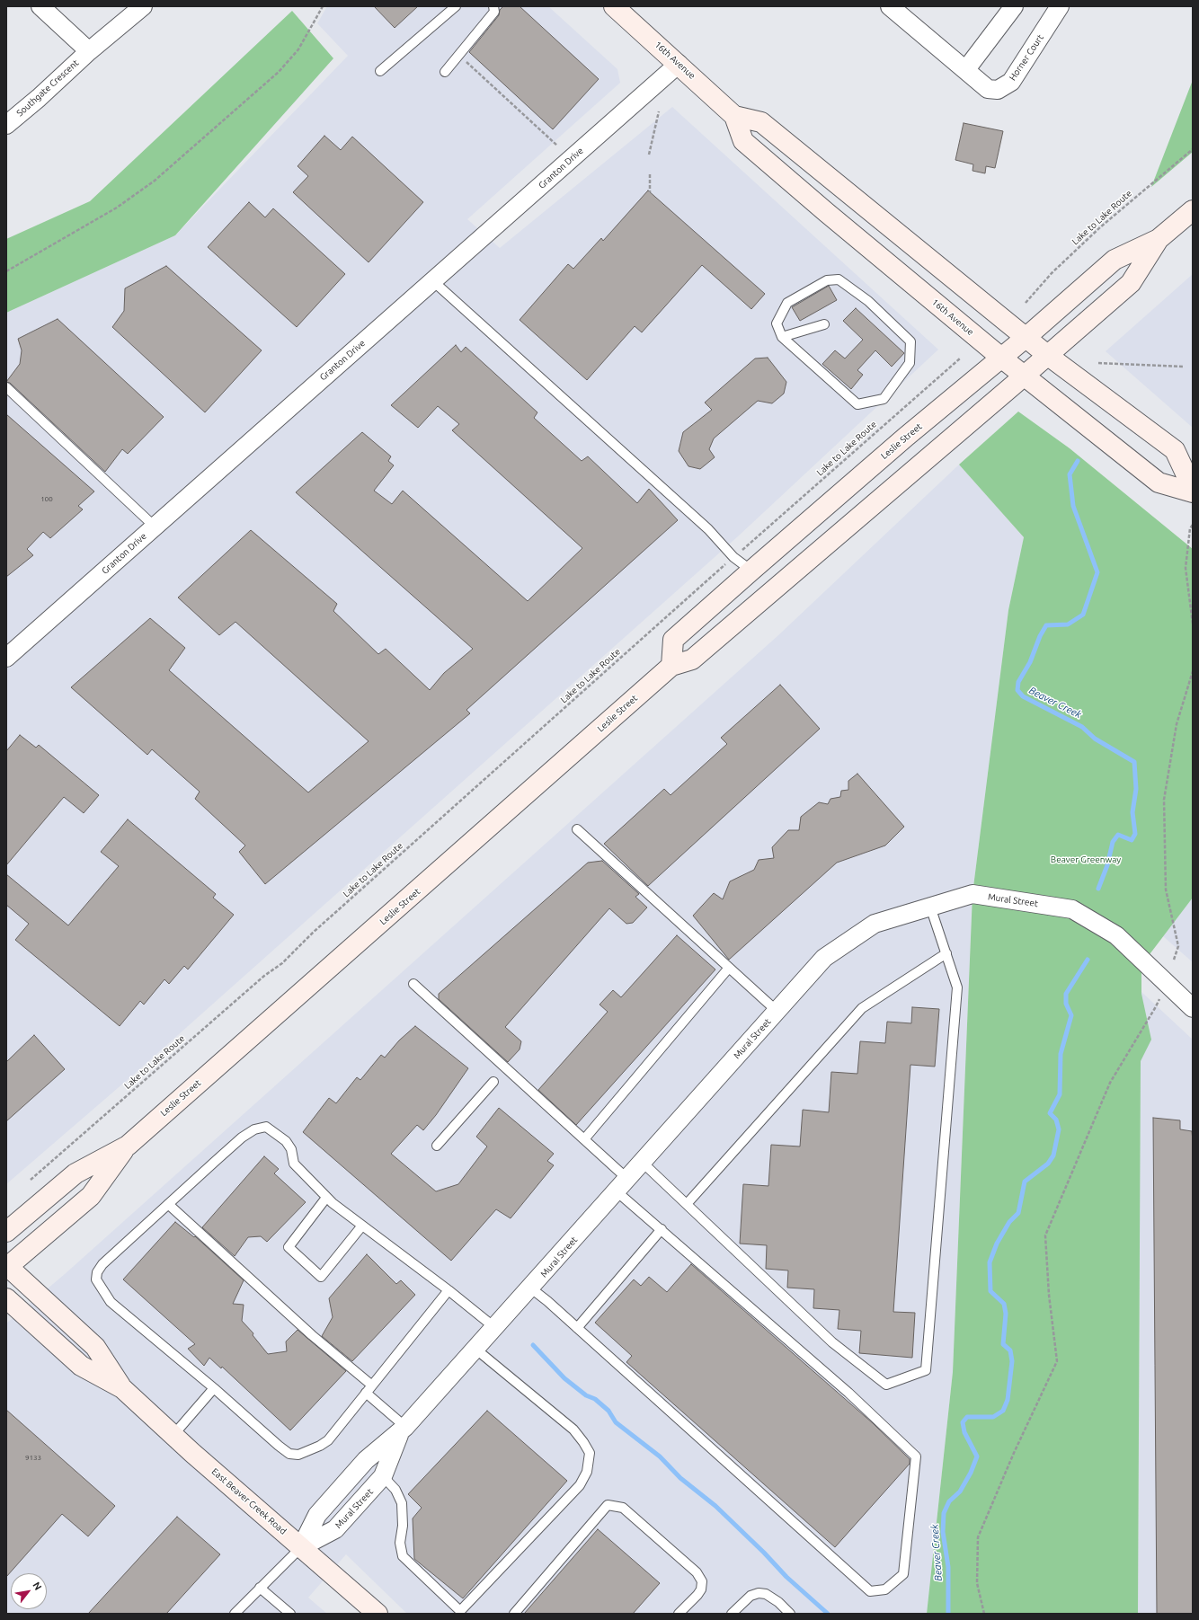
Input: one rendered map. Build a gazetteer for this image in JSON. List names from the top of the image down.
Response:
{
  "streets": {
    "main road": ["16th Avenue", "Leslie Street", "East Beaver Creek Road"],
    "street": [
      "Horner Court",
      "Southgate Crescent",
      "Granton Drive",
      "Mural Street"
    ],
    "path": ["Lake to Lake Route"]
  },
  "crossings": [
    ["16th Avenue", "Granton Drive"],
    ["16th Avenue", "Leslie Street"],
    ["Leslie Street", "East Beaver Creek Road"],
    ["Mural Street", "East Beaver Creek Road"]
  ],
  "water": ["Beaver Creek"],
  "parks": ["Beaver Greenway"],
  "house_numbers": ["100", "9133"],
  "north": "top right"
}
